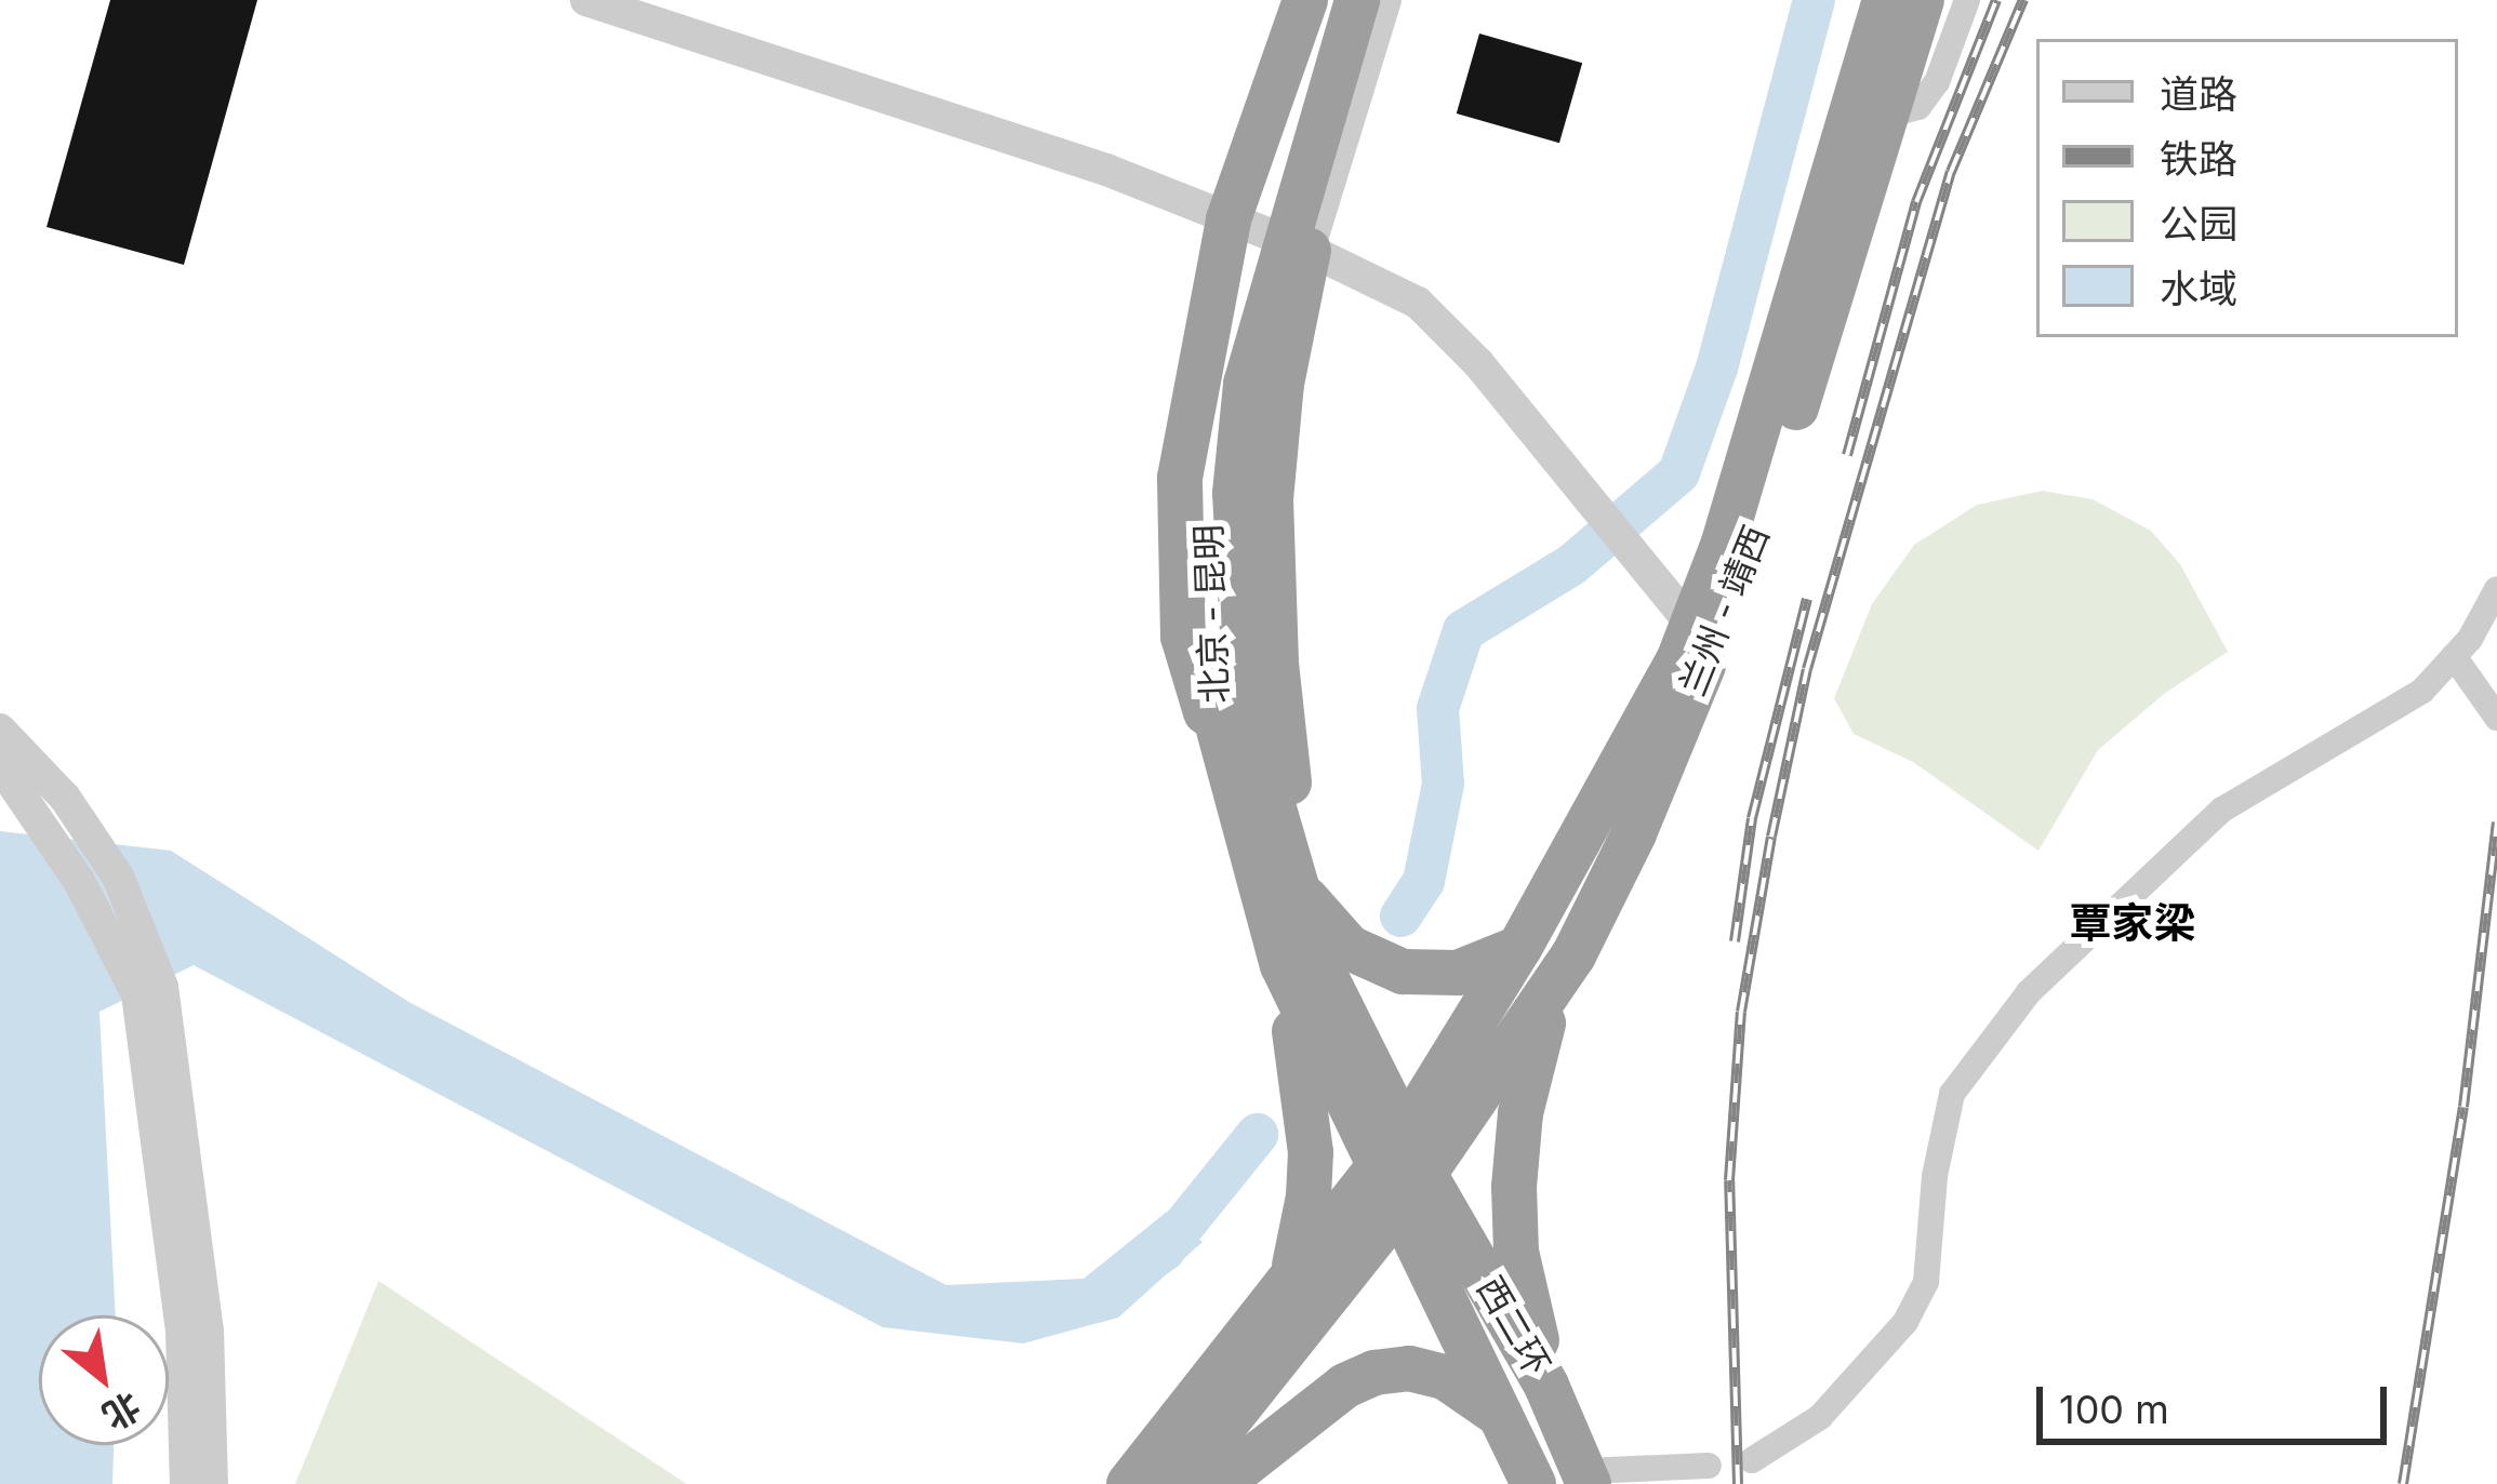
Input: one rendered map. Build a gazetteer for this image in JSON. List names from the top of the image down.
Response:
{
  "streets": {
    "highway": ["兰州 - 靖西", "北京 - 昆明", "西二环"]
  },
  "crossings": [
    ["兰州 - 靖西", "北京 - 昆明"],
    ["兰州 - 靖西", "西二环"],
    ["北京 - 昆明", "西二环"]
  ],
  "districts": ["覃家梁"],
  "legend": [
    "道路",
    "铁路",
    "公园",
    "水域"
  ],
  "scale_bar": "100 m",
  "north": "bottom right"
}
